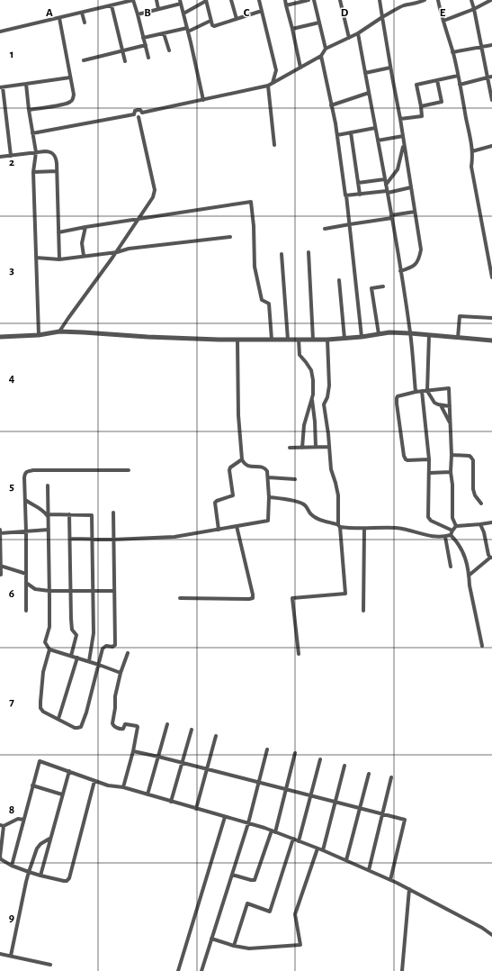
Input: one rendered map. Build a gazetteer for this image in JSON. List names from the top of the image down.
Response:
{
  "grid": {
    "columns": [
      "A",
      "B",
      "C",
      "D",
      "E"
    ],
    "rows": [
      "1",
      "2",
      "3",
      "4",
      "5",
      "6",
      "7",
      "8",
      "9"
    ]
  }
}
